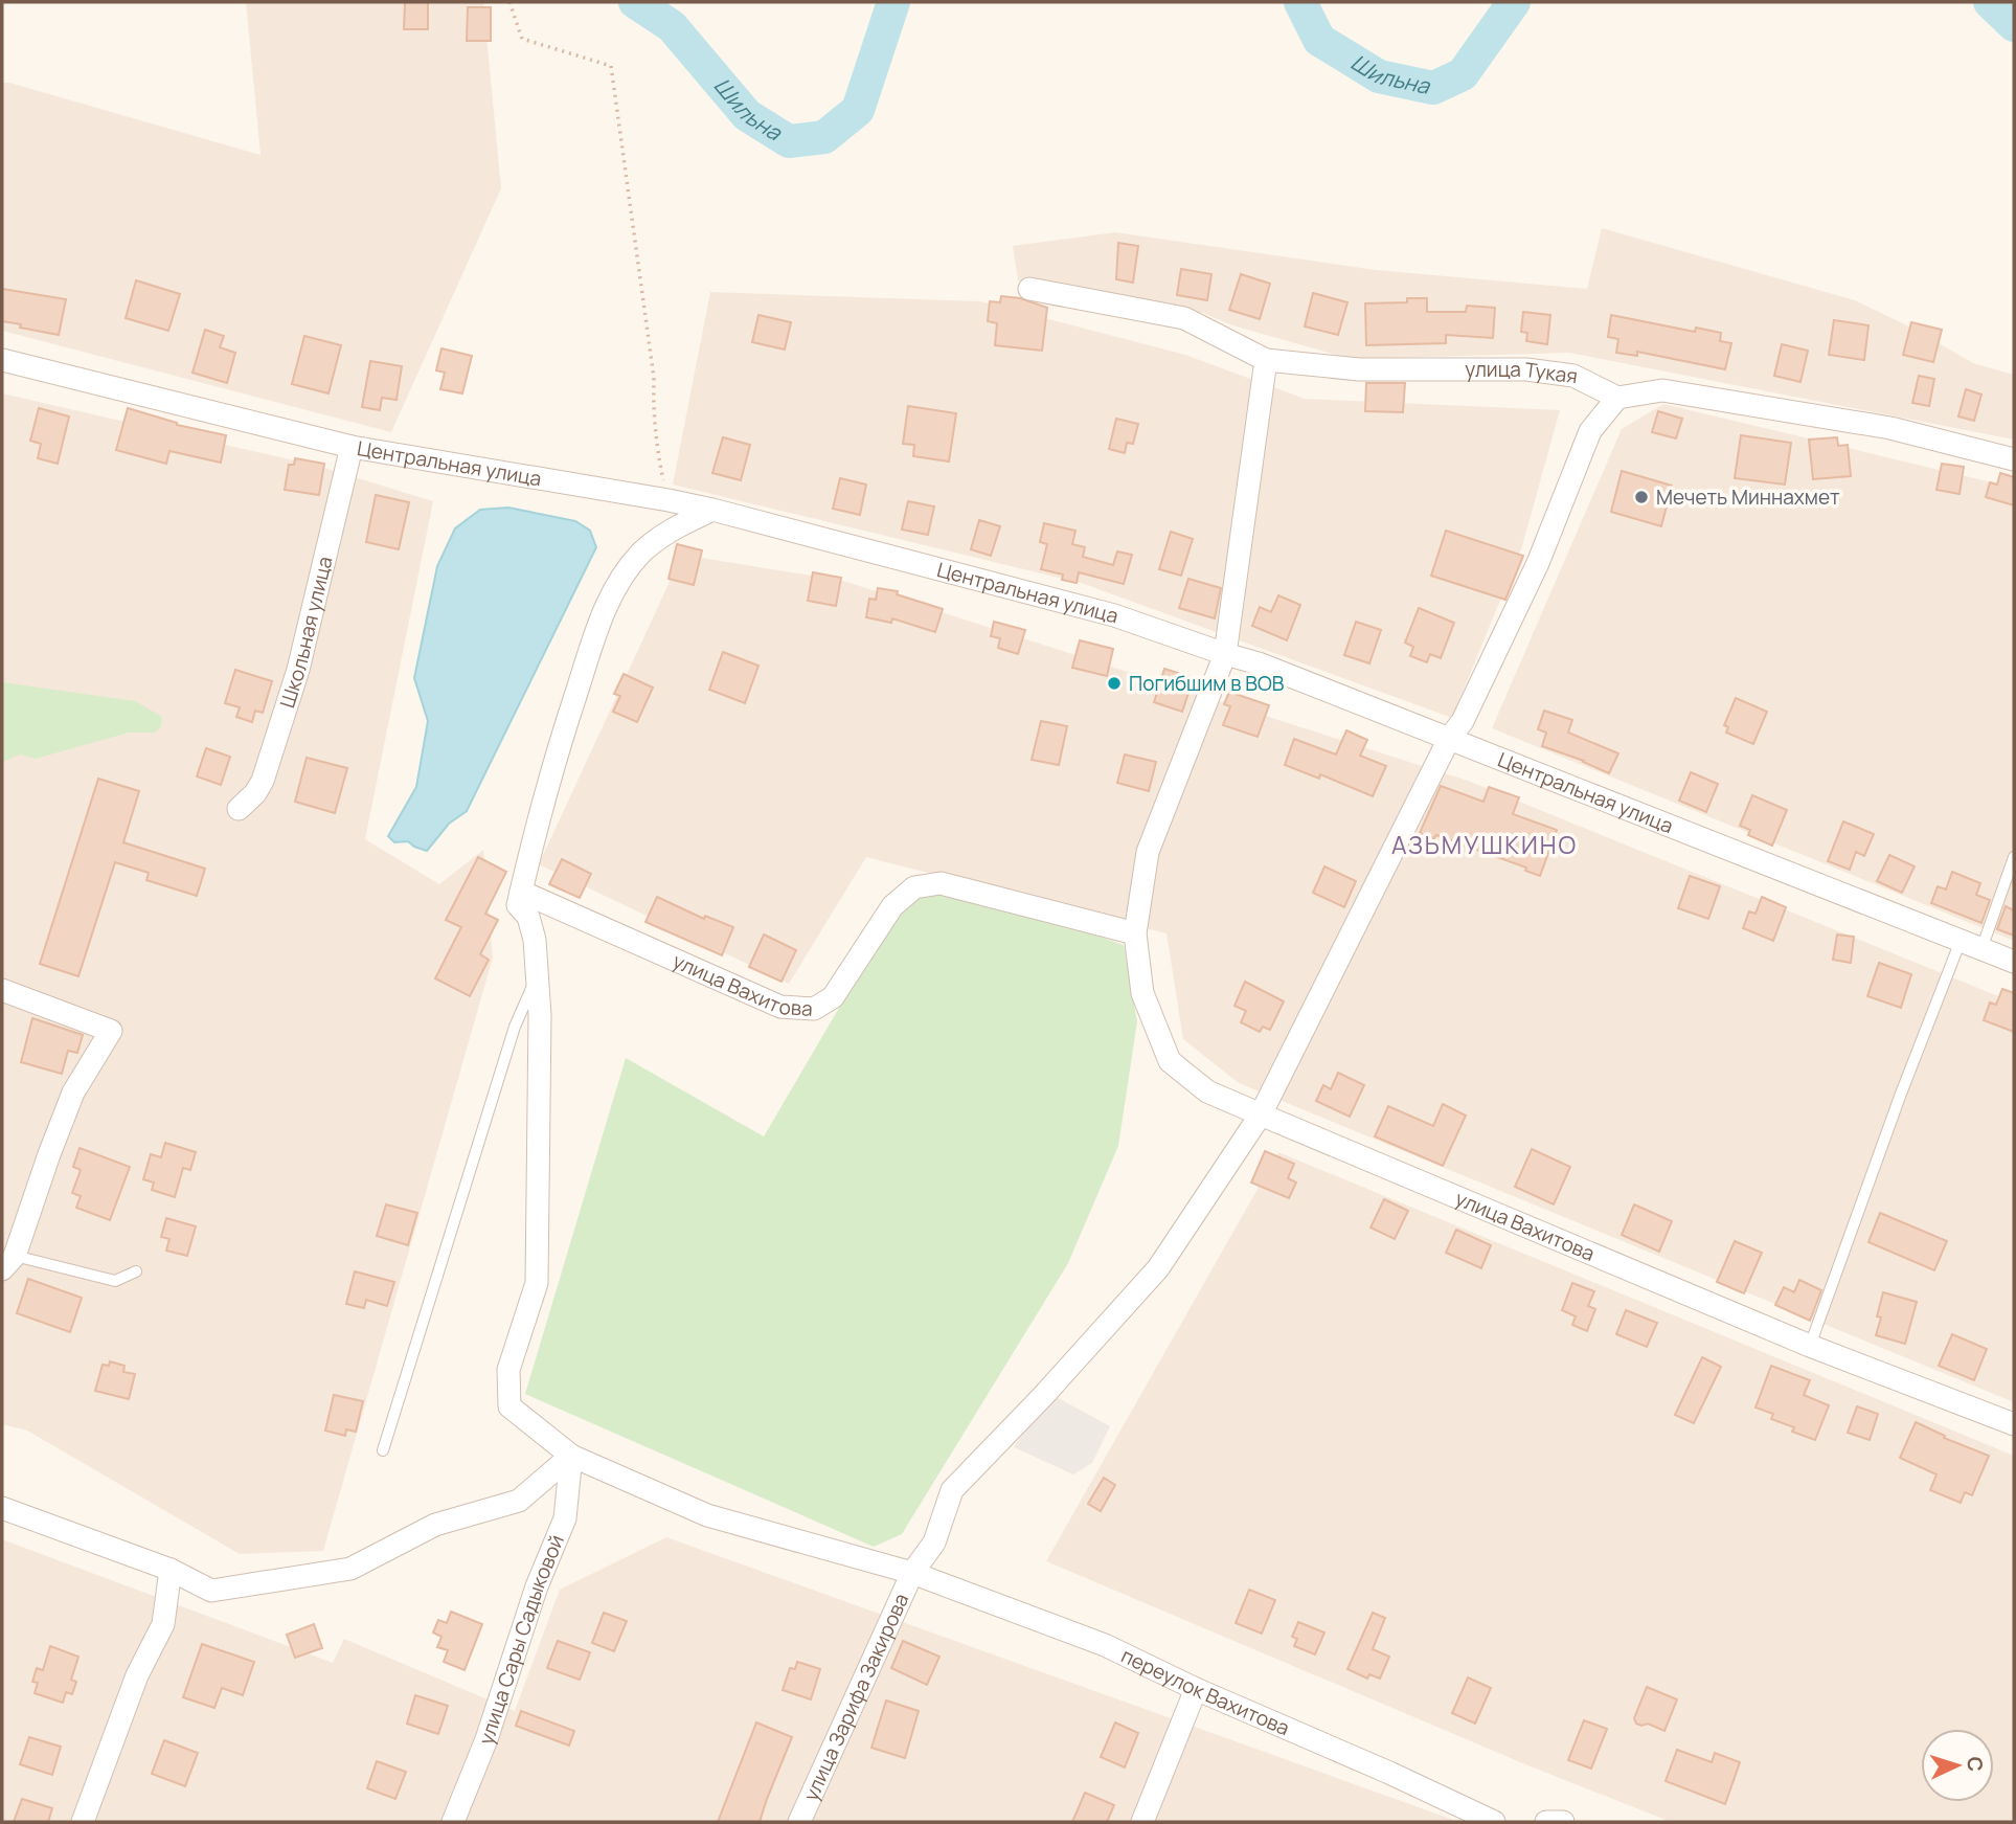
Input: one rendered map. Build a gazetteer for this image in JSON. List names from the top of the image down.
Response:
{
  "streets": {
    "street": [
      "улица Тукая",
      "Центральная улица",
      "Школьная улица",
      "улица Вахитова",
      "улица Сары Садыковой",
      "переулок Вахитова",
      "улица Зарифа Закирова"
    ]
  },
  "crossings": [
    ["улица Тукая", "улица Вахитова"],
    ["улица Тукая", "улица Зарифа Закирова"],
    ["Центральная улица", "Школьная улица"],
    ["Центральная улица", "улица Вахитова"],
    ["Центральная улица", "улица Зарифа Закирова"],
    ["улица Вахитова", "переулок Вахитова"],
    ["улица Вахитова", "улица Зарифа Закирова"],
    ["улица Сары Садыковой", "переулок Вахитова"],
    ["переулок Вахитова", "улица Зарифа Закирова"]
  ],
  "districts": ["АЗЬМУШКИНО"],
  "water": ["Шильна"],
  "places": ["Мечеть Миннахмет", "Погибшим в ВОВ"],
  "north": "right"
}
